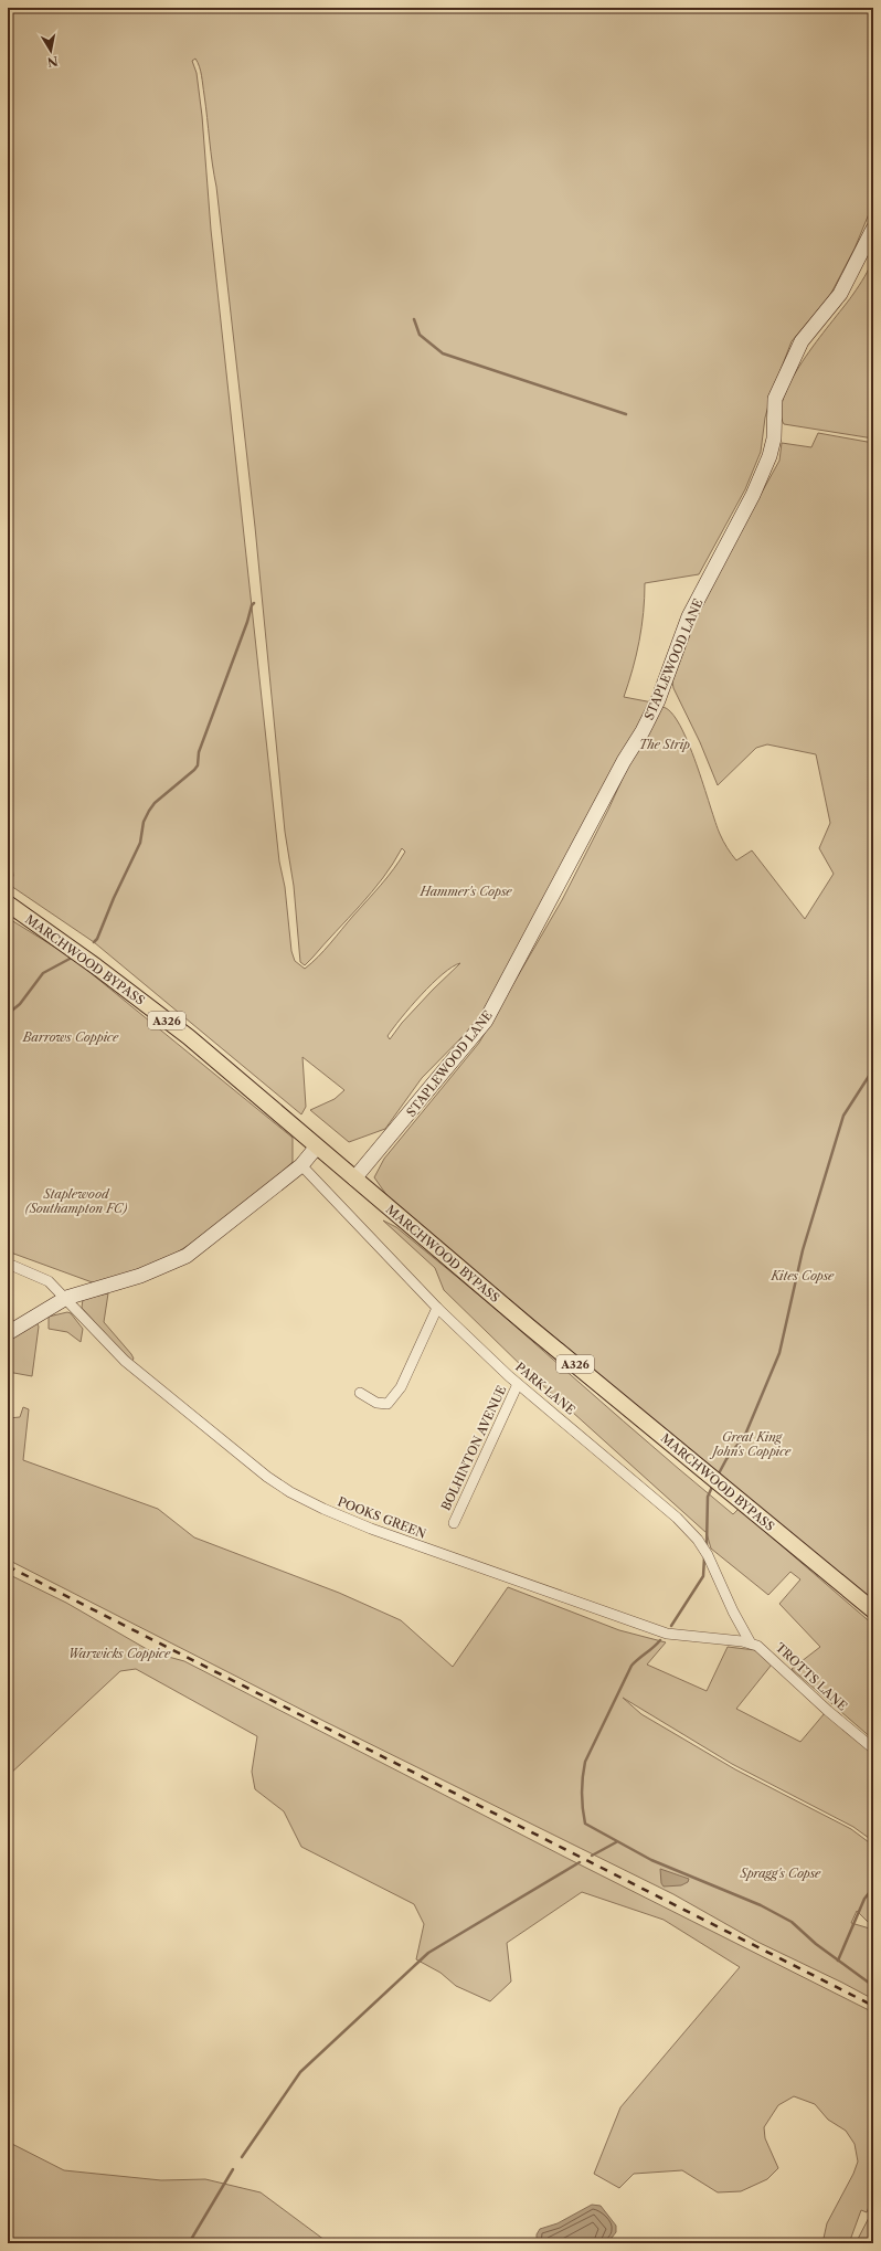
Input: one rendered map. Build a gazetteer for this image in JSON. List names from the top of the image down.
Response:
{
  "streets": {
    "main road": ["MARCHWOOD BYPASS", "A326"],
    "street": [
      "STAPLEWOOD LANE",
      "PARK LANE",
      "BOLHINTON AVENUE",
      "POOKS GREEN",
      "TROTTS LANE"
    ]
  },
  "crossings": [
    ["STAPLEWOOD LANE", "MARCHWOOD BYPASS"],
    ["PARK LANE", "BOLHINTON AVENUE"],
    ["PARK LANE", "POOKS GREEN"],
    ["PARK LANE", "TROTTS LANE"],
    ["POOKS GREEN", "TROTTS LANE"]
  ],
  "parks": [
    "The Strip",
    "Hammer's Copse",
    "Barrows Coppice",
    "Staplewood (Southampton FC)",
    "Kites Copse",
    "Great King John's Coppice",
    "Warwicks Coppice",
    "Spragg's Copse"
  ],
  "north": "bottom"
}
